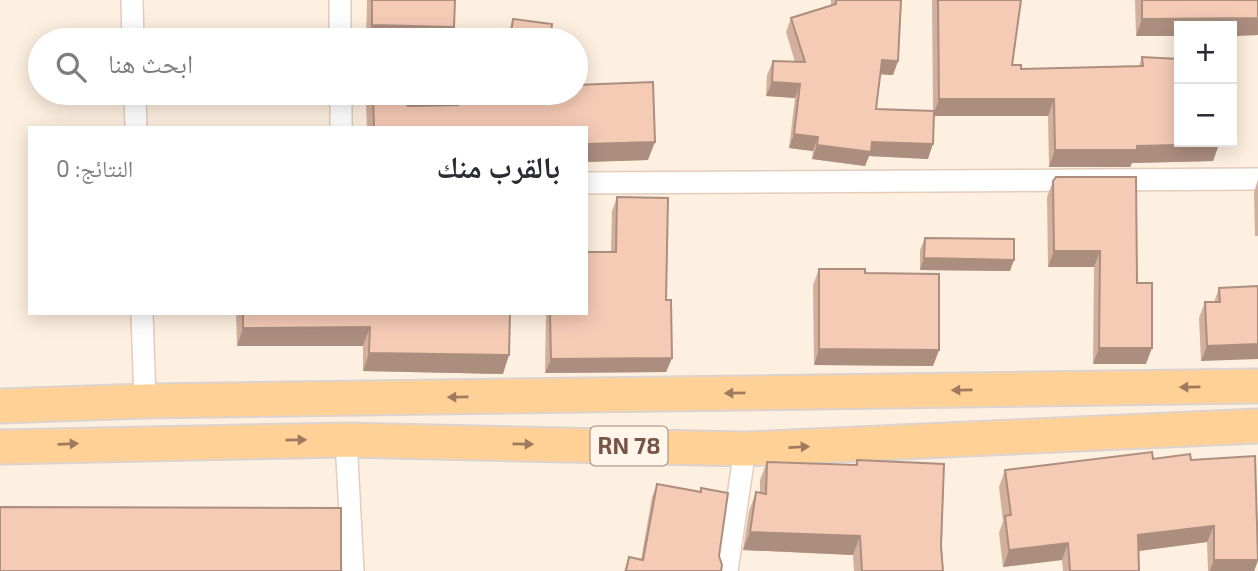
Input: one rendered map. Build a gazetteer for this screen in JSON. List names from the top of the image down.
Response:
{
  "streets": {
    "main road": ["RN 78"]
  },
  "page": {
    "map_buttons": ["+", "−"],
    "search": "ابحث هنا",
    "heading": ["بالقرب منك", "النتائج: 0"]
  }
}
